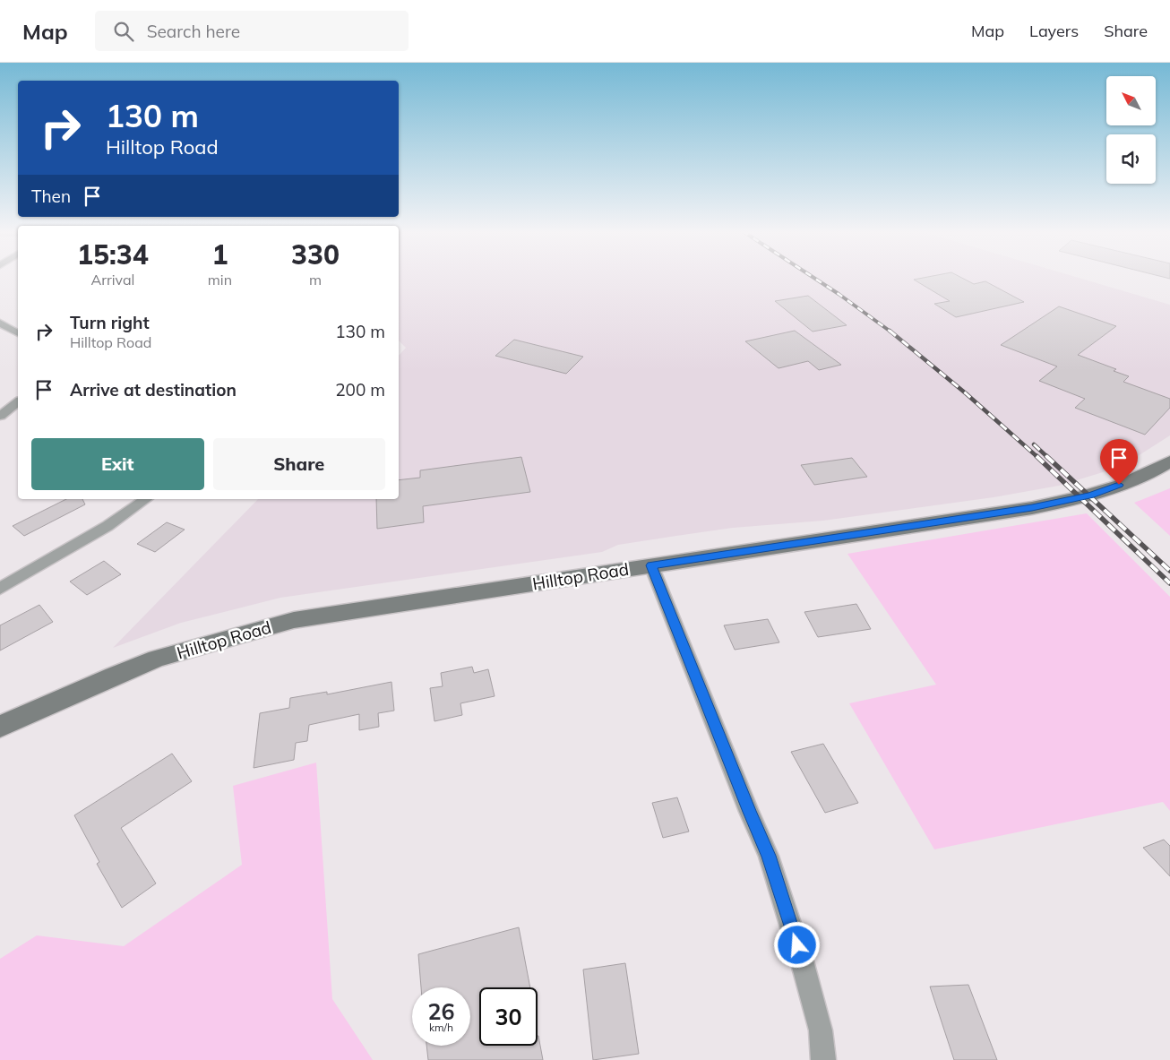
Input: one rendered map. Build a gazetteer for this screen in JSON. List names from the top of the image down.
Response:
{
  "streets": {
    "main road": ["Hilltop Road"]
  },
  "north": "top left",
  "page": {
    "header": "Map",
    "search": "Search here",
    "nav": ["Map", "Layers", "Share"],
    "turn": ["130 m", "Hilltop Road"],
    "then": "Then",
    "eta": [
      "15:34",
      "Arrival",
      "1",
      "min",
      "330",
      "m"
    ],
    "list": [
      {
        "name": "Turn right",
        "note": "Hilltop Road",
        "value": "130 m"
      },
      {
        "name": "Arrive at destination",
        "value": "200 m"
      }
    ],
    "buttons": ["Exit", "Share"],
    "speed": "26 km/h",
    "limit": "30"
  }
}
